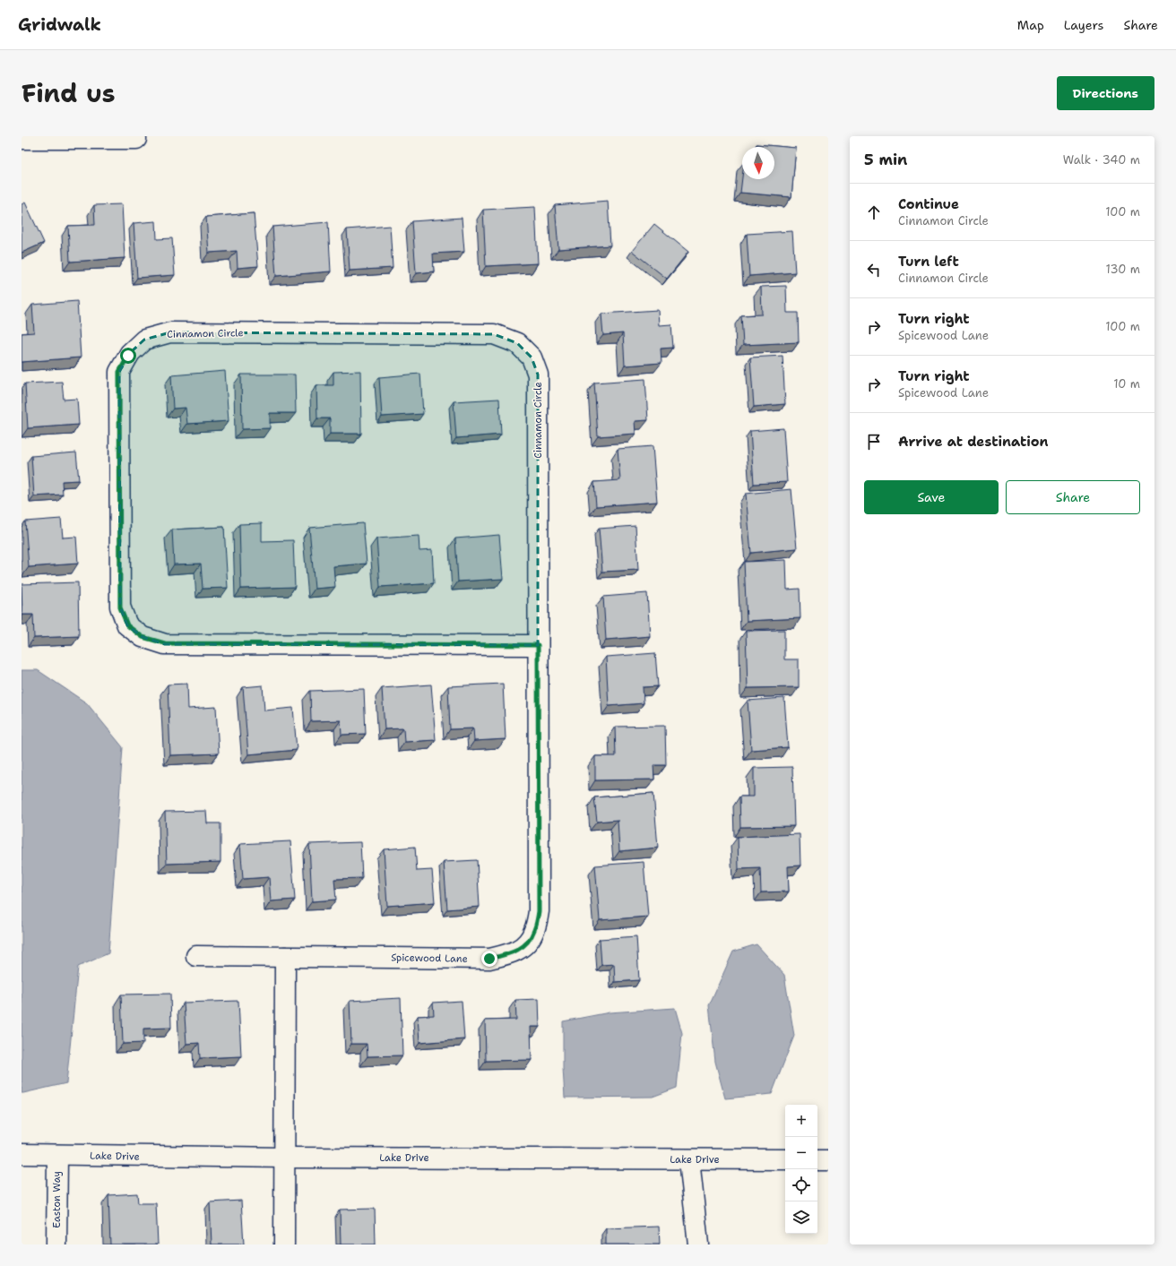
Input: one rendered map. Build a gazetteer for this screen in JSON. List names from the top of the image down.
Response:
{
  "streets": {
    "street": [
      "Cinnamon Circle",
      "Spicewood Lane",
      "Lake Drive",
      "Easton Way"
    ]
  },
  "crossings": [
    ["Cinnamon Circle", "Spicewood Lane"],
    ["Lake Drive", "Easton Way"]
  ],
  "north": "bottom",
  "page": {
    "header": "Gridwalk",
    "nav": ["Map", "Layers", "Share"],
    "title": "Find us",
    "buttons": [
      "Directions",
      ["Save", "Share"]
    ],
    "heading": ["5 min", "Walk · 340 m"],
    "list": [
      ["Continue", "Cinnamon Circle", "100 m"],
      ["Turn left", "Cinnamon Circle", "130 m"],
      ["Turn right", "Spicewood Lane", "100 m"],
      ["Turn right", "Spicewood Lane", "10 m"],
      "Arrive at destination"
    ],
    "map_buttons": ["+", "−"]
  }
}
